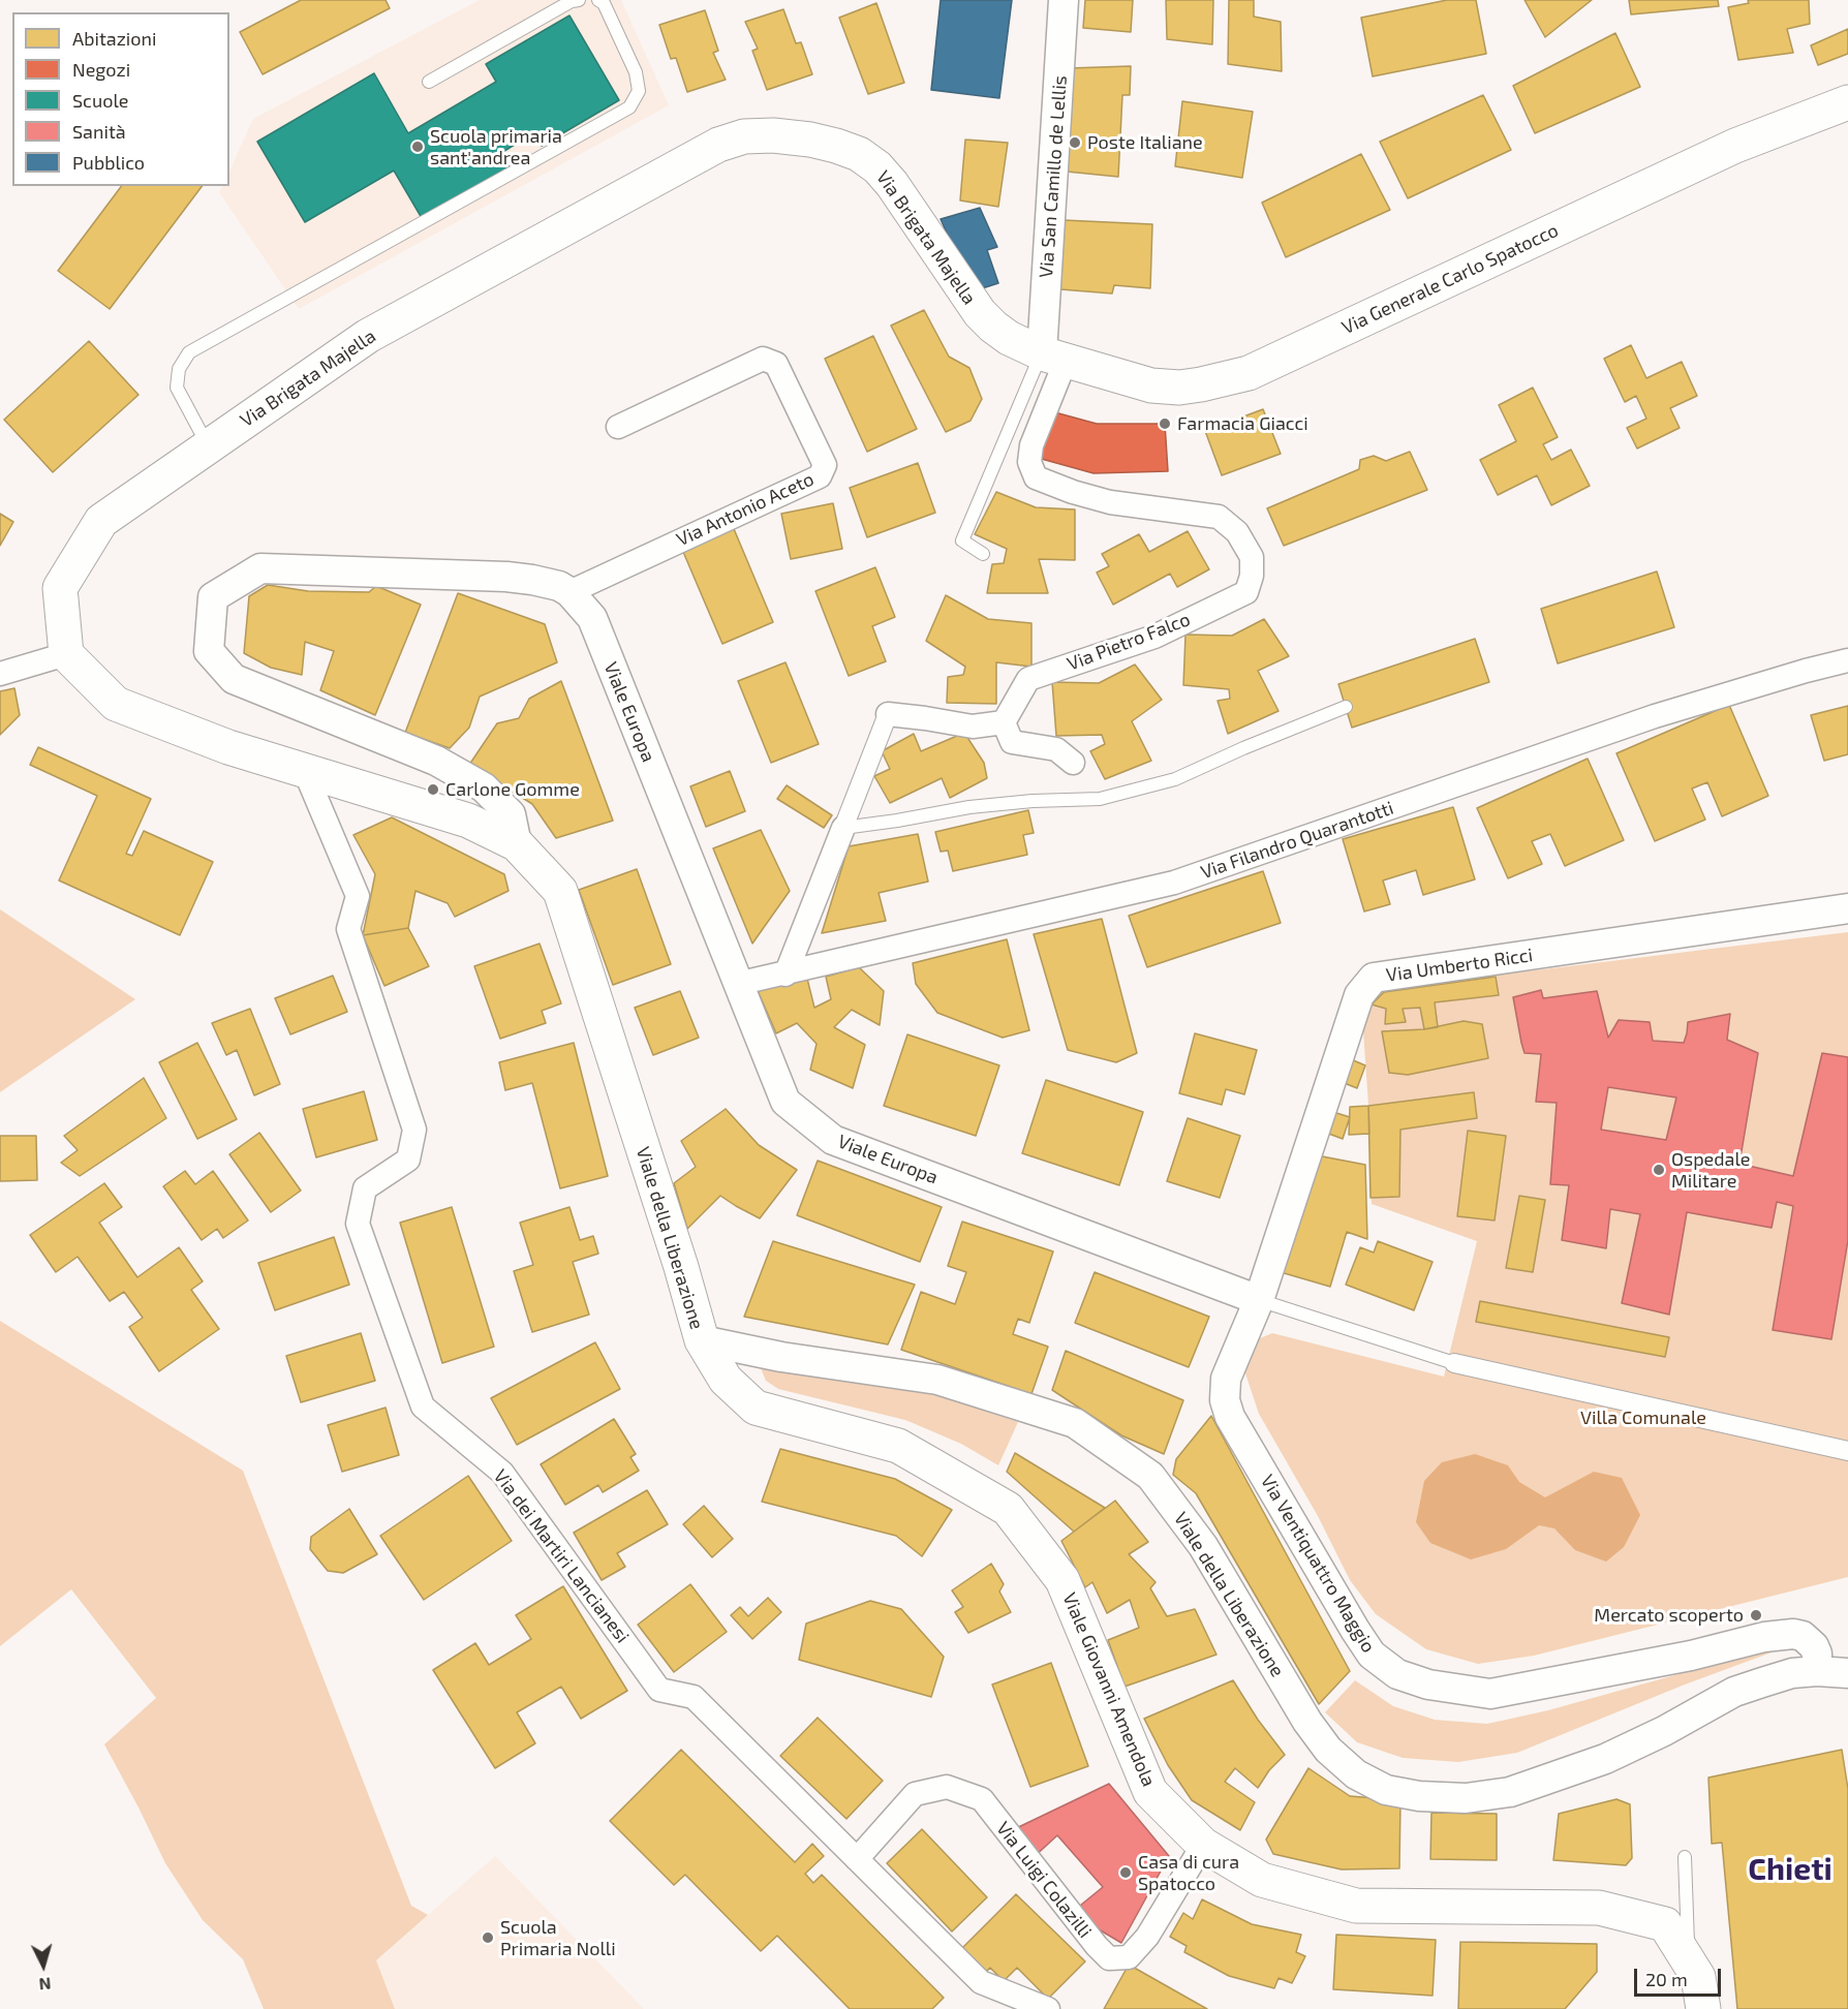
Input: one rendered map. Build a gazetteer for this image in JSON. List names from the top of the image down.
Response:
{
  "streets": {
    "main road": [
      "Via Brigata Majella",
      "Via Generale Carlo Spatocco",
      "Viale della Liberazione",
      "Viale Giovanni Amendola"
    ],
    "street": [
      "Via San Camillo de Lellis",
      "Via Antonio Aceto",
      "Via Pietro Falco",
      "Viale Europa",
      "Via Filandro Quarantotti",
      "Via Umberto Ricci",
      "Via dei Martiri Lancianesi",
      "Via Ventiquattro Maggio",
      "Via Luigi Colazilli"
    ]
  },
  "crossings": [
    ["Via San Camillo de Lellis", "Via Brigata Majella"],
    ["Via San Camillo de Lellis", "Via Generale Carlo Spatocco"],
    ["Via San Camillo de Lellis", "Via Pietro Falco"],
    ["Via Brigata Majella", "Via Generale Carlo Spatocco"],
    ["Via Brigata Majella", "Via Pietro Falco"],
    ["Via Generale Carlo Spatocco", "Via Pietro Falco"],
    ["Via Antonio Aceto", "Viale Europa"],
    ["Viale Europa", "Via Filandro Quarantotti"],
    ["Viale Europa", "Via Umberto Ricci"],
    ["Viale Europa", "Viale della Liberazione"],
    ["Viale Europa", "Via Ventiquattro Maggio"],
    ["Via Umberto Ricci", "Via Ventiquattro Maggio"],
    ["Viale della Liberazione", "Via Ventiquattro Maggio"],
    ["Viale della Liberazione", "Viale Giovanni Amendola"],
    ["Via dei Martiri Lancianesi", "Via Luigi Colazilli"],
    ["Viale Giovanni Amendola", "Via Luigi Colazilli"]
  ],
  "districts": ["Chieti"],
  "parks": ["Villa Comunale"],
  "places": [
    "Poste Italiane",
    "Scuola primaria sant'andrea",
    "Farmacia Giacci",
    "Carlone Gomme",
    "Ospedale Militare",
    "Mercato scoperto",
    "Casa di cura Spatocco",
    "Scuola Primaria Nolli"
  ],
  "legend": [
    "Abitazioni",
    "Negozi",
    "Scuole",
    "Sanità",
    "Pubblico"
  ],
  "scale_bar": "20 m",
  "north": "bottom"
}
